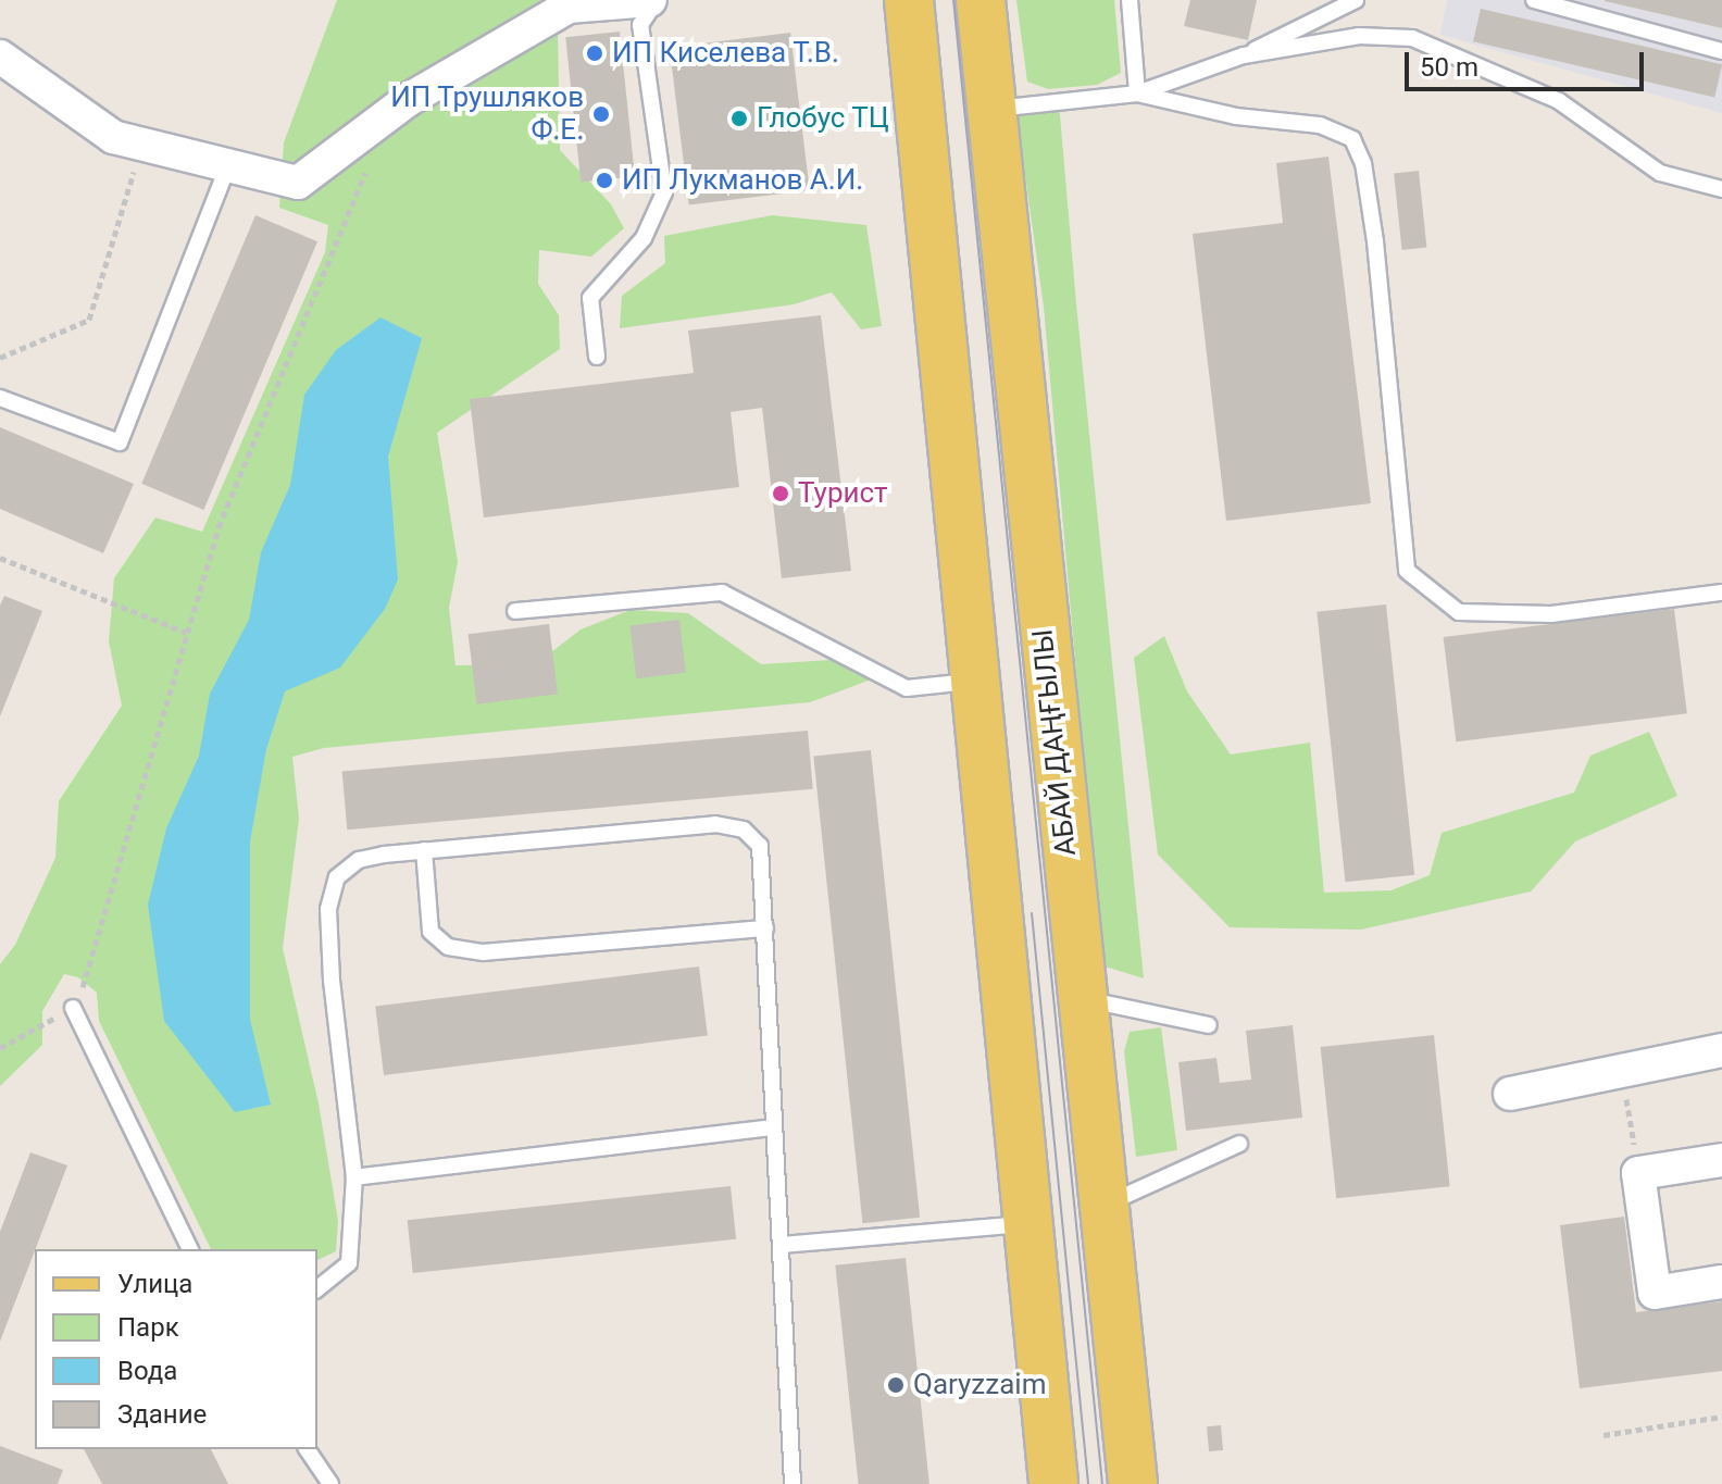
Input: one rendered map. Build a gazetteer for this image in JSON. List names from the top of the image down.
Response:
{
  "streets": {
    "main road": ["АБАЙ ДАҢҒЫЛЫ"]
  },
  "places": [
    "ИП Киселева Т.В.",
    "ИП Трушляков Ф.Е.",
    "Глобус ТЦ",
    "ИП Лукманов А.И.",
    "Турист",
    "Qaryzzaim"
  ],
  "legend": [
    "Улица",
    "Парк",
    "Вода",
    "Здание"
  ],
  "scale_bar": "50 m"
}
